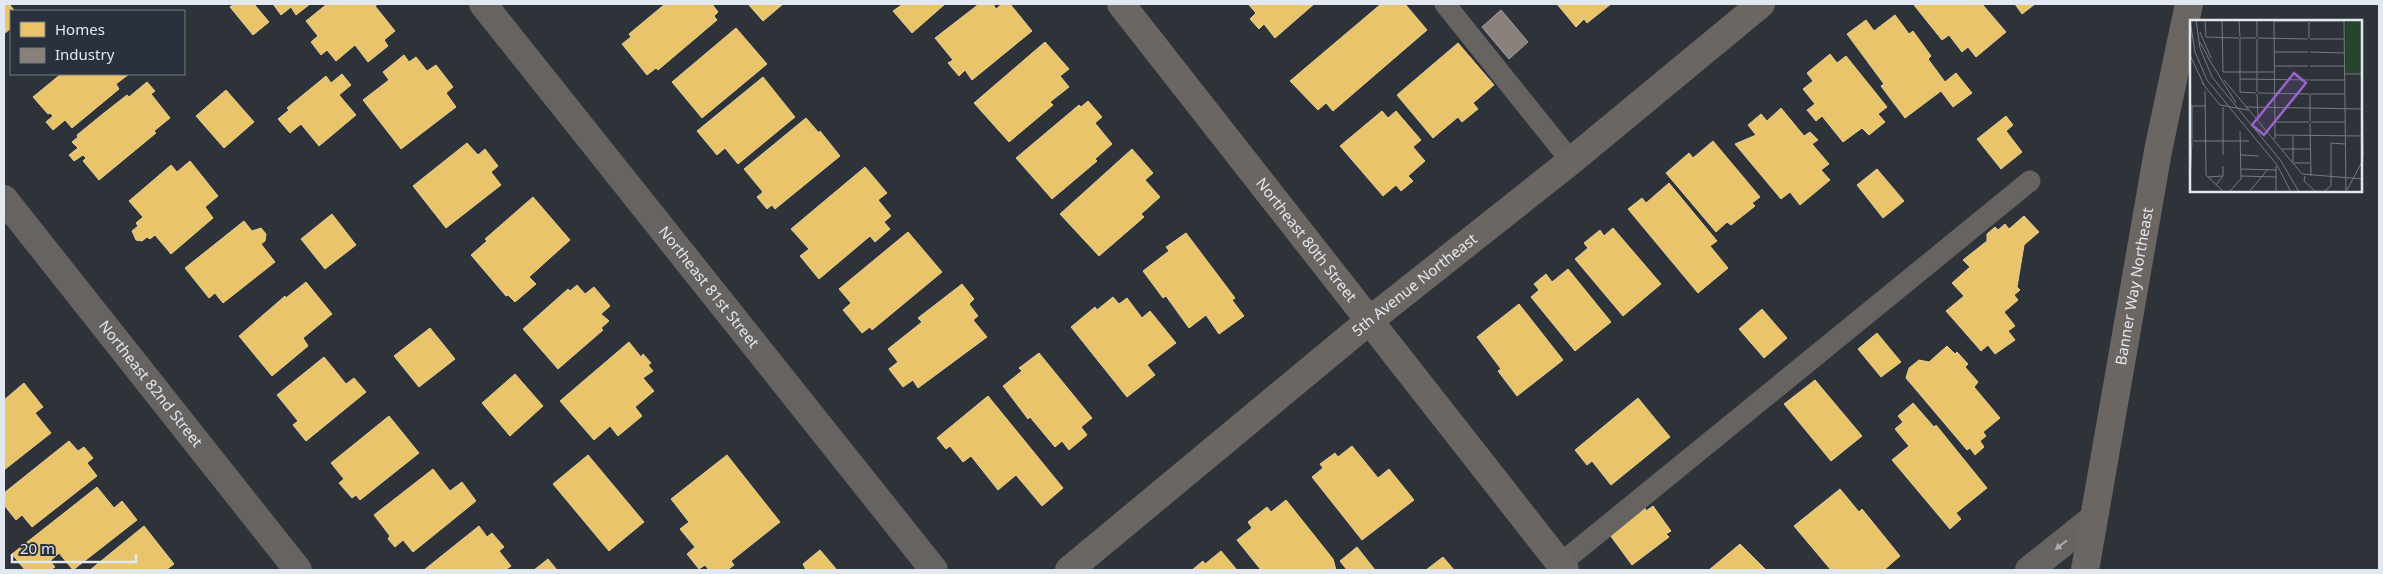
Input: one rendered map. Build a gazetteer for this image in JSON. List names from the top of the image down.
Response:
{
  "streets": {
    "main road": ["Northeast 80th Street", "5th Avenue Northeast", "Banner Way Northeast"],
    "street": ["Northeast 81st Street", "Northeast 82nd Street"]
  },
  "crossings": [
    ["Northeast 80th Street", "5th Avenue Northeast"]
  ],
  "legend": ["Homes", "Industry"],
  "scale_bar": "20 m"
}
